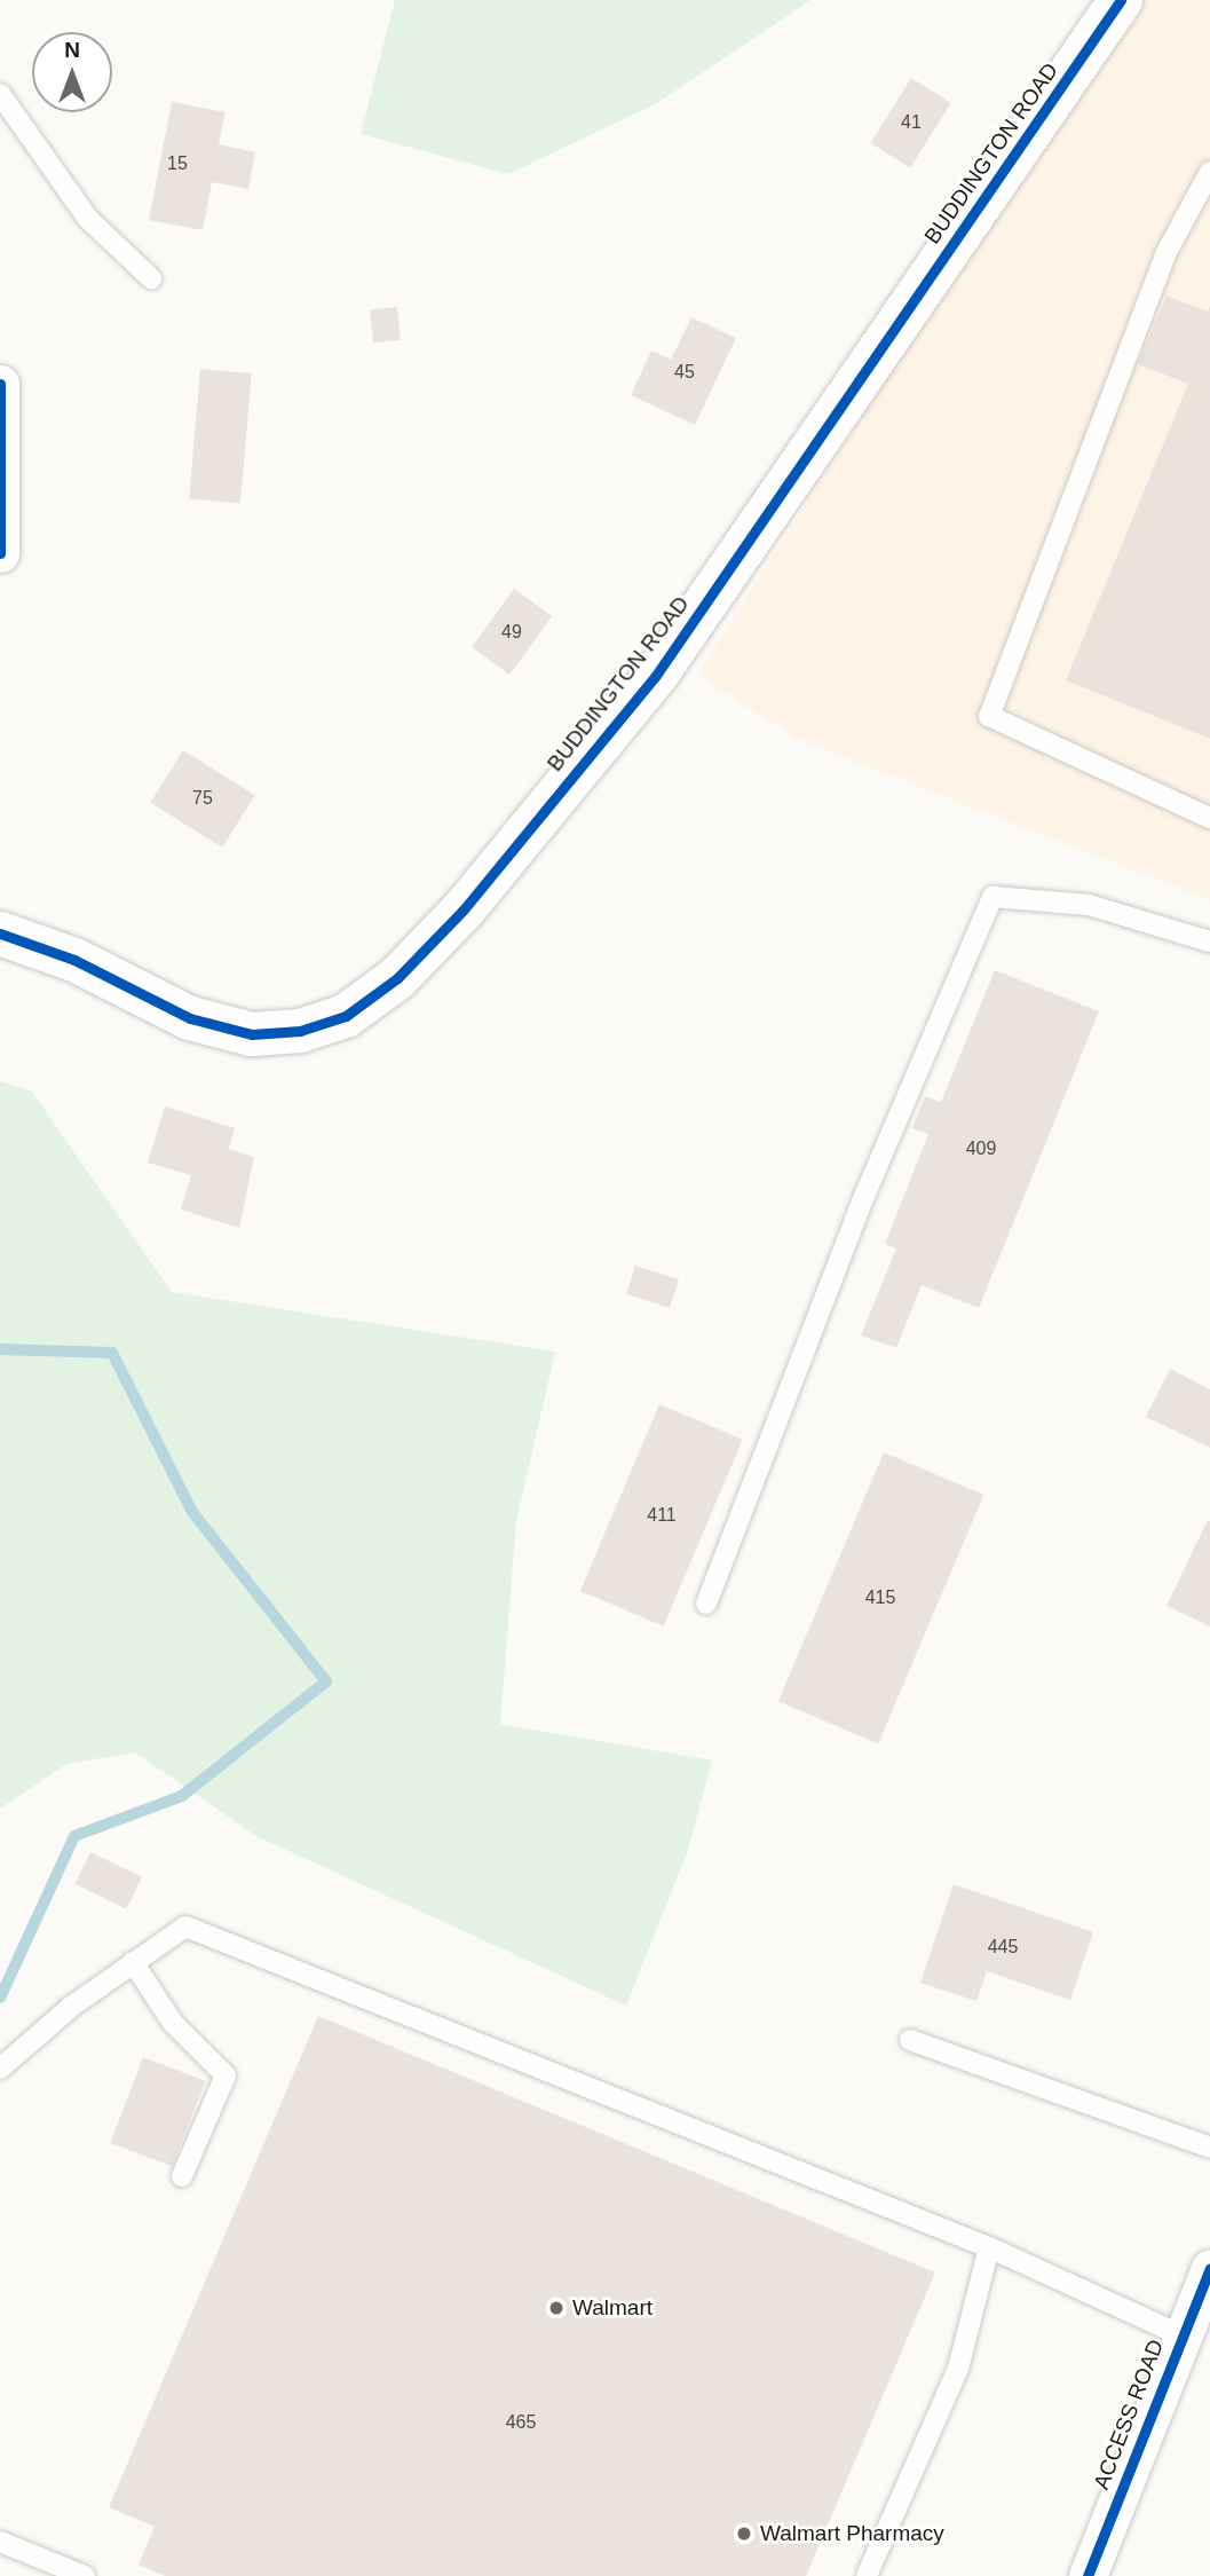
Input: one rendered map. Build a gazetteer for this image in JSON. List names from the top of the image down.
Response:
{
  "streets": {
    "street": ["BUDDINGTON ROAD", "ACCESS ROAD"]
  },
  "places": ["Walmart", "Walmart Pharmacy"],
  "house_numbers": [
    "41",
    "15",
    "45",
    "49",
    "75",
    "409",
    "411",
    "415",
    "445",
    "465"
  ],
  "north": "top"
}
